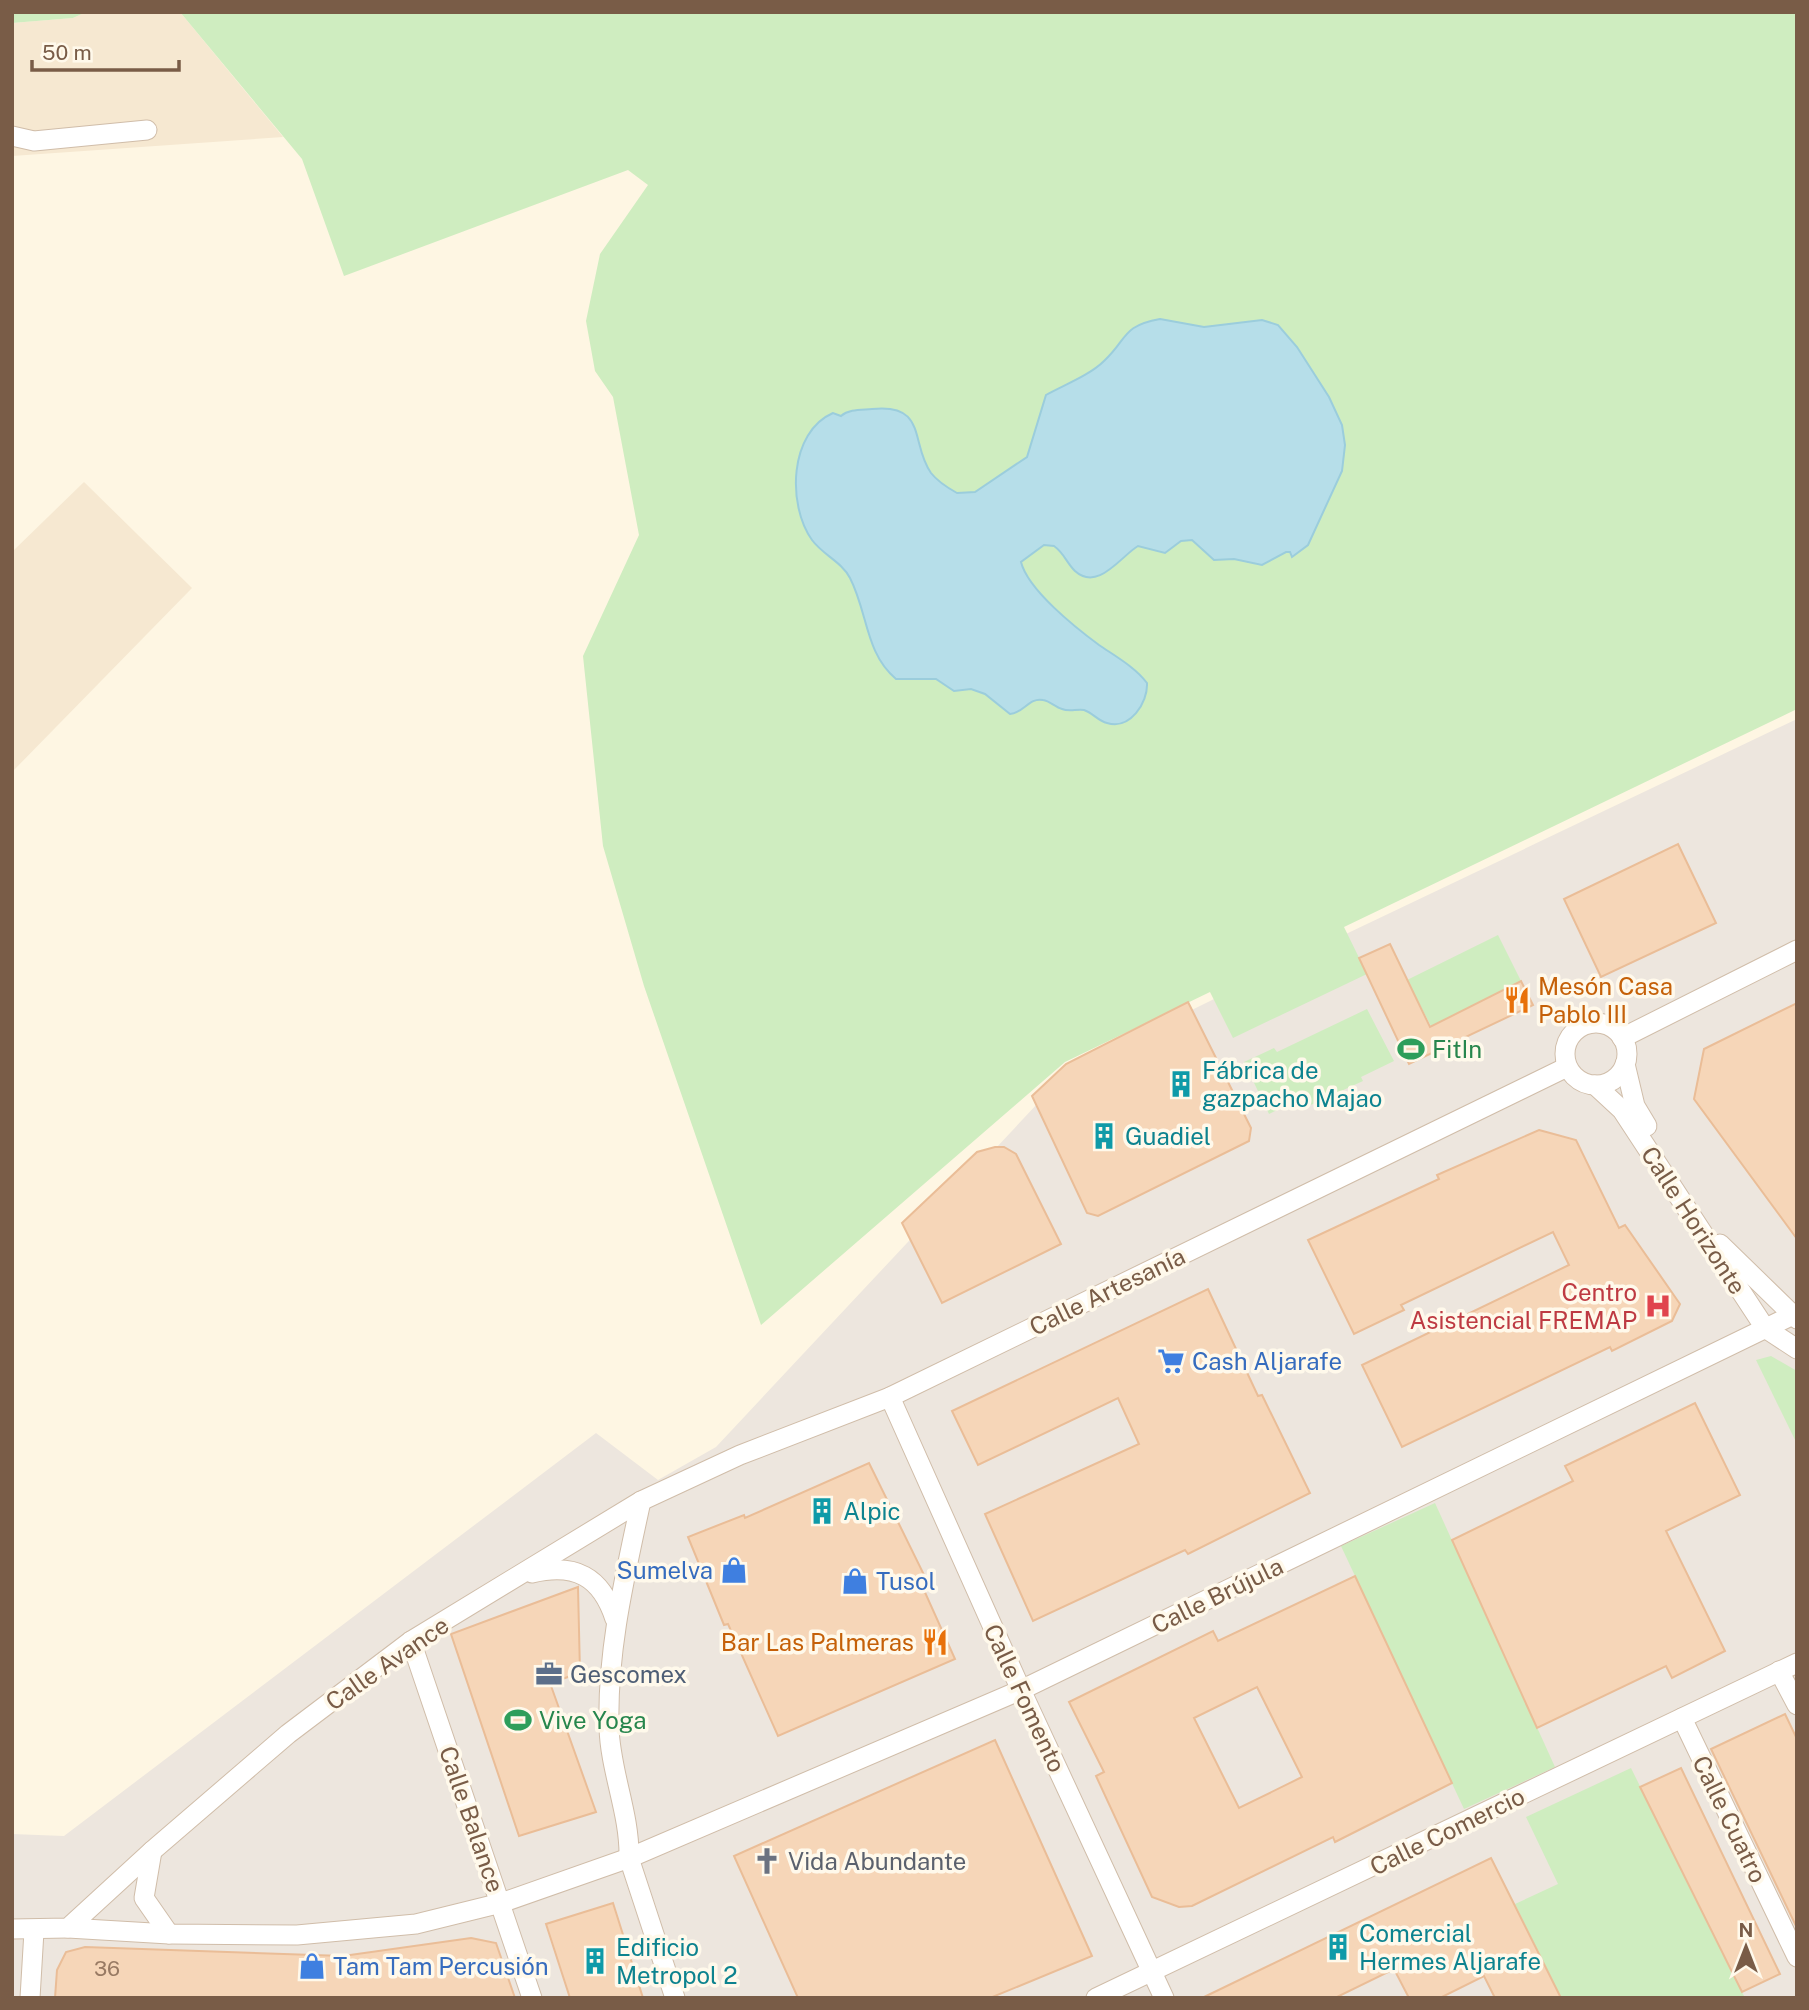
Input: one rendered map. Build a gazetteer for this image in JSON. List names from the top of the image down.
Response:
{
  "streets": {
    "street": [
      "Calle Horizonte",
      "Calle Artesanía",
      "Calle Brújula",
      "Calle Avance",
      "Calle Fomento",
      "Calle Balance",
      "Calle Cuatro",
      "Calle Comercio"
    ]
  },
  "crossings": [
    ["Calle Horizonte", "Calle Artesanía"],
    ["Calle Horizonte", "Calle Brújula"],
    ["Calle Artesanía", "Calle Avance"],
    ["Calle Artesanía", "Calle Fomento"],
    ["Calle Brújula", "Calle Fomento"],
    ["Calle Avance", "Calle Balance"],
    ["Calle Fomento", "Calle Comercio"],
    ["Calle Cuatro", "Calle Comercio"]
  ],
  "places": {
    "restaurant": ["Mesón Casa Pablo III", "Bar Las Palmeras"],
    "sports": ["FitIn", "Vive Yoga"],
    "building": [
      "Fábrica de gazpacho Majao",
      "Guadiel",
      "Alpic",
      "Comercial Hermes Aljarafe",
      "Edificio Metropol 2"
    ],
    "hospital": ["Centro Asistencial FREMAP"],
    "supermarket": ["Cash Aljarafe"],
    "shop": ["Sumelva", "Tusol", "Tam Tam Percusión"],
    "office": ["Gescomex"],
    "church": ["Vida Abundante"]
  },
  "house_numbers": ["36"],
  "scale_bar": "50 m",
  "north": "top"
}
